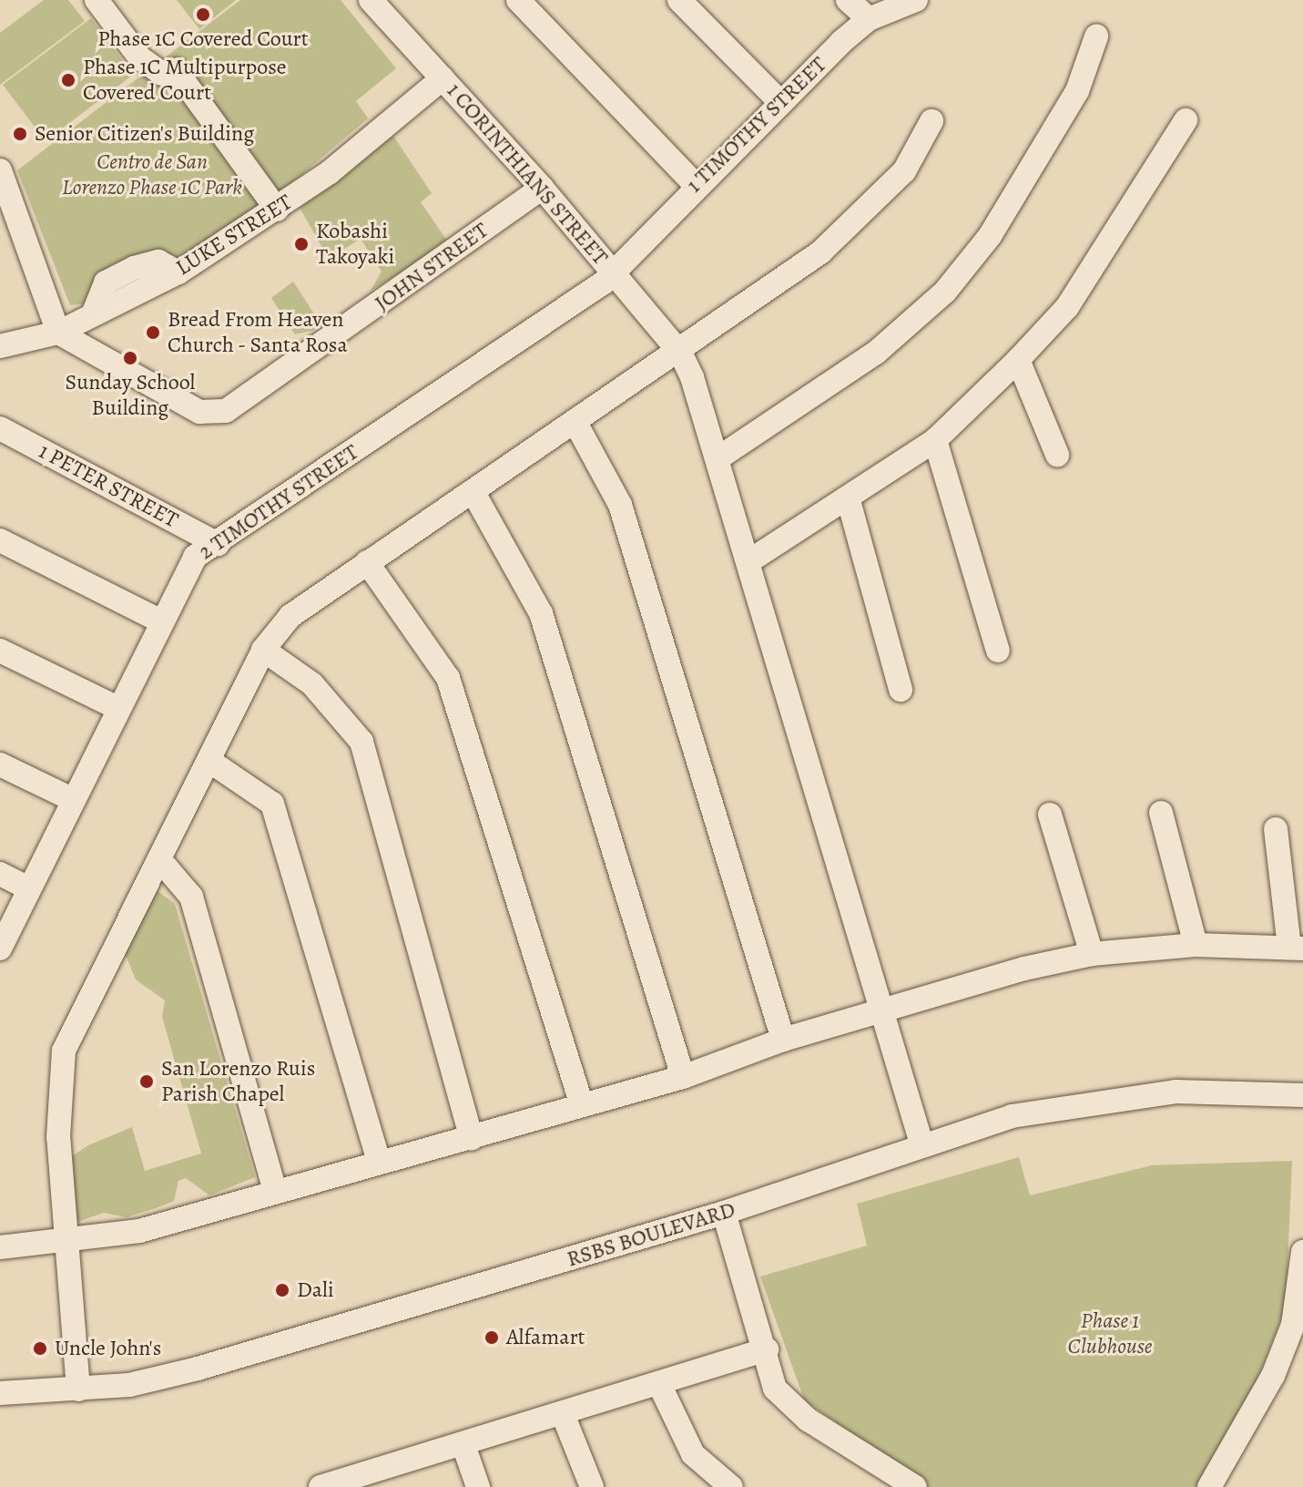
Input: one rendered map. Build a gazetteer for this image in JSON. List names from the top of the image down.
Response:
{
  "streets": {
    "street": [
      "1 TIMOTHY STREET",
      "1 CORINTHIANS STREET",
      "LUKE STREET",
      "JOHN STREET",
      "1 PETER STREET",
      "2 TIMOTHY STREET",
      "RSBS BOULEVARD"
    ]
  },
  "crossings": [
    ["1 TIMOTHY STREET", "1 CORINTHIANS STREET"],
    ["1 TIMOTHY STREET", "2 TIMOTHY STREET"],
    ["1 CORINTHIANS STREET", "LUKE STREET"],
    ["1 CORINTHIANS STREET", "JOHN STREET"],
    ["1 CORINTHIANS STREET", "2 TIMOTHY STREET"],
    ["1 CORINTHIANS STREET", "RSBS BOULEVARD"],
    ["LUKE STREET", "JOHN STREET"],
    ["1 PETER STREET", "2 TIMOTHY STREET"]
  ],
  "parks": ["Centro de San Lorenzo Phase 1C Park", "Phase 1 Clubhouse"],
  "places": [
    "Phase 1C Covered Court",
    "Phase 1C Multipurpose Covered Court",
    "Senior Citizen's Building",
    "Kobashi Takoyaki",
    "Bread From Heaven Church - Santa Rosa",
    "Sunday School Building",
    "San Lorenzo Ruis Parish Chapel",
    "Dali",
    "Alfamart",
    "Uncle John's"
  ]
}
